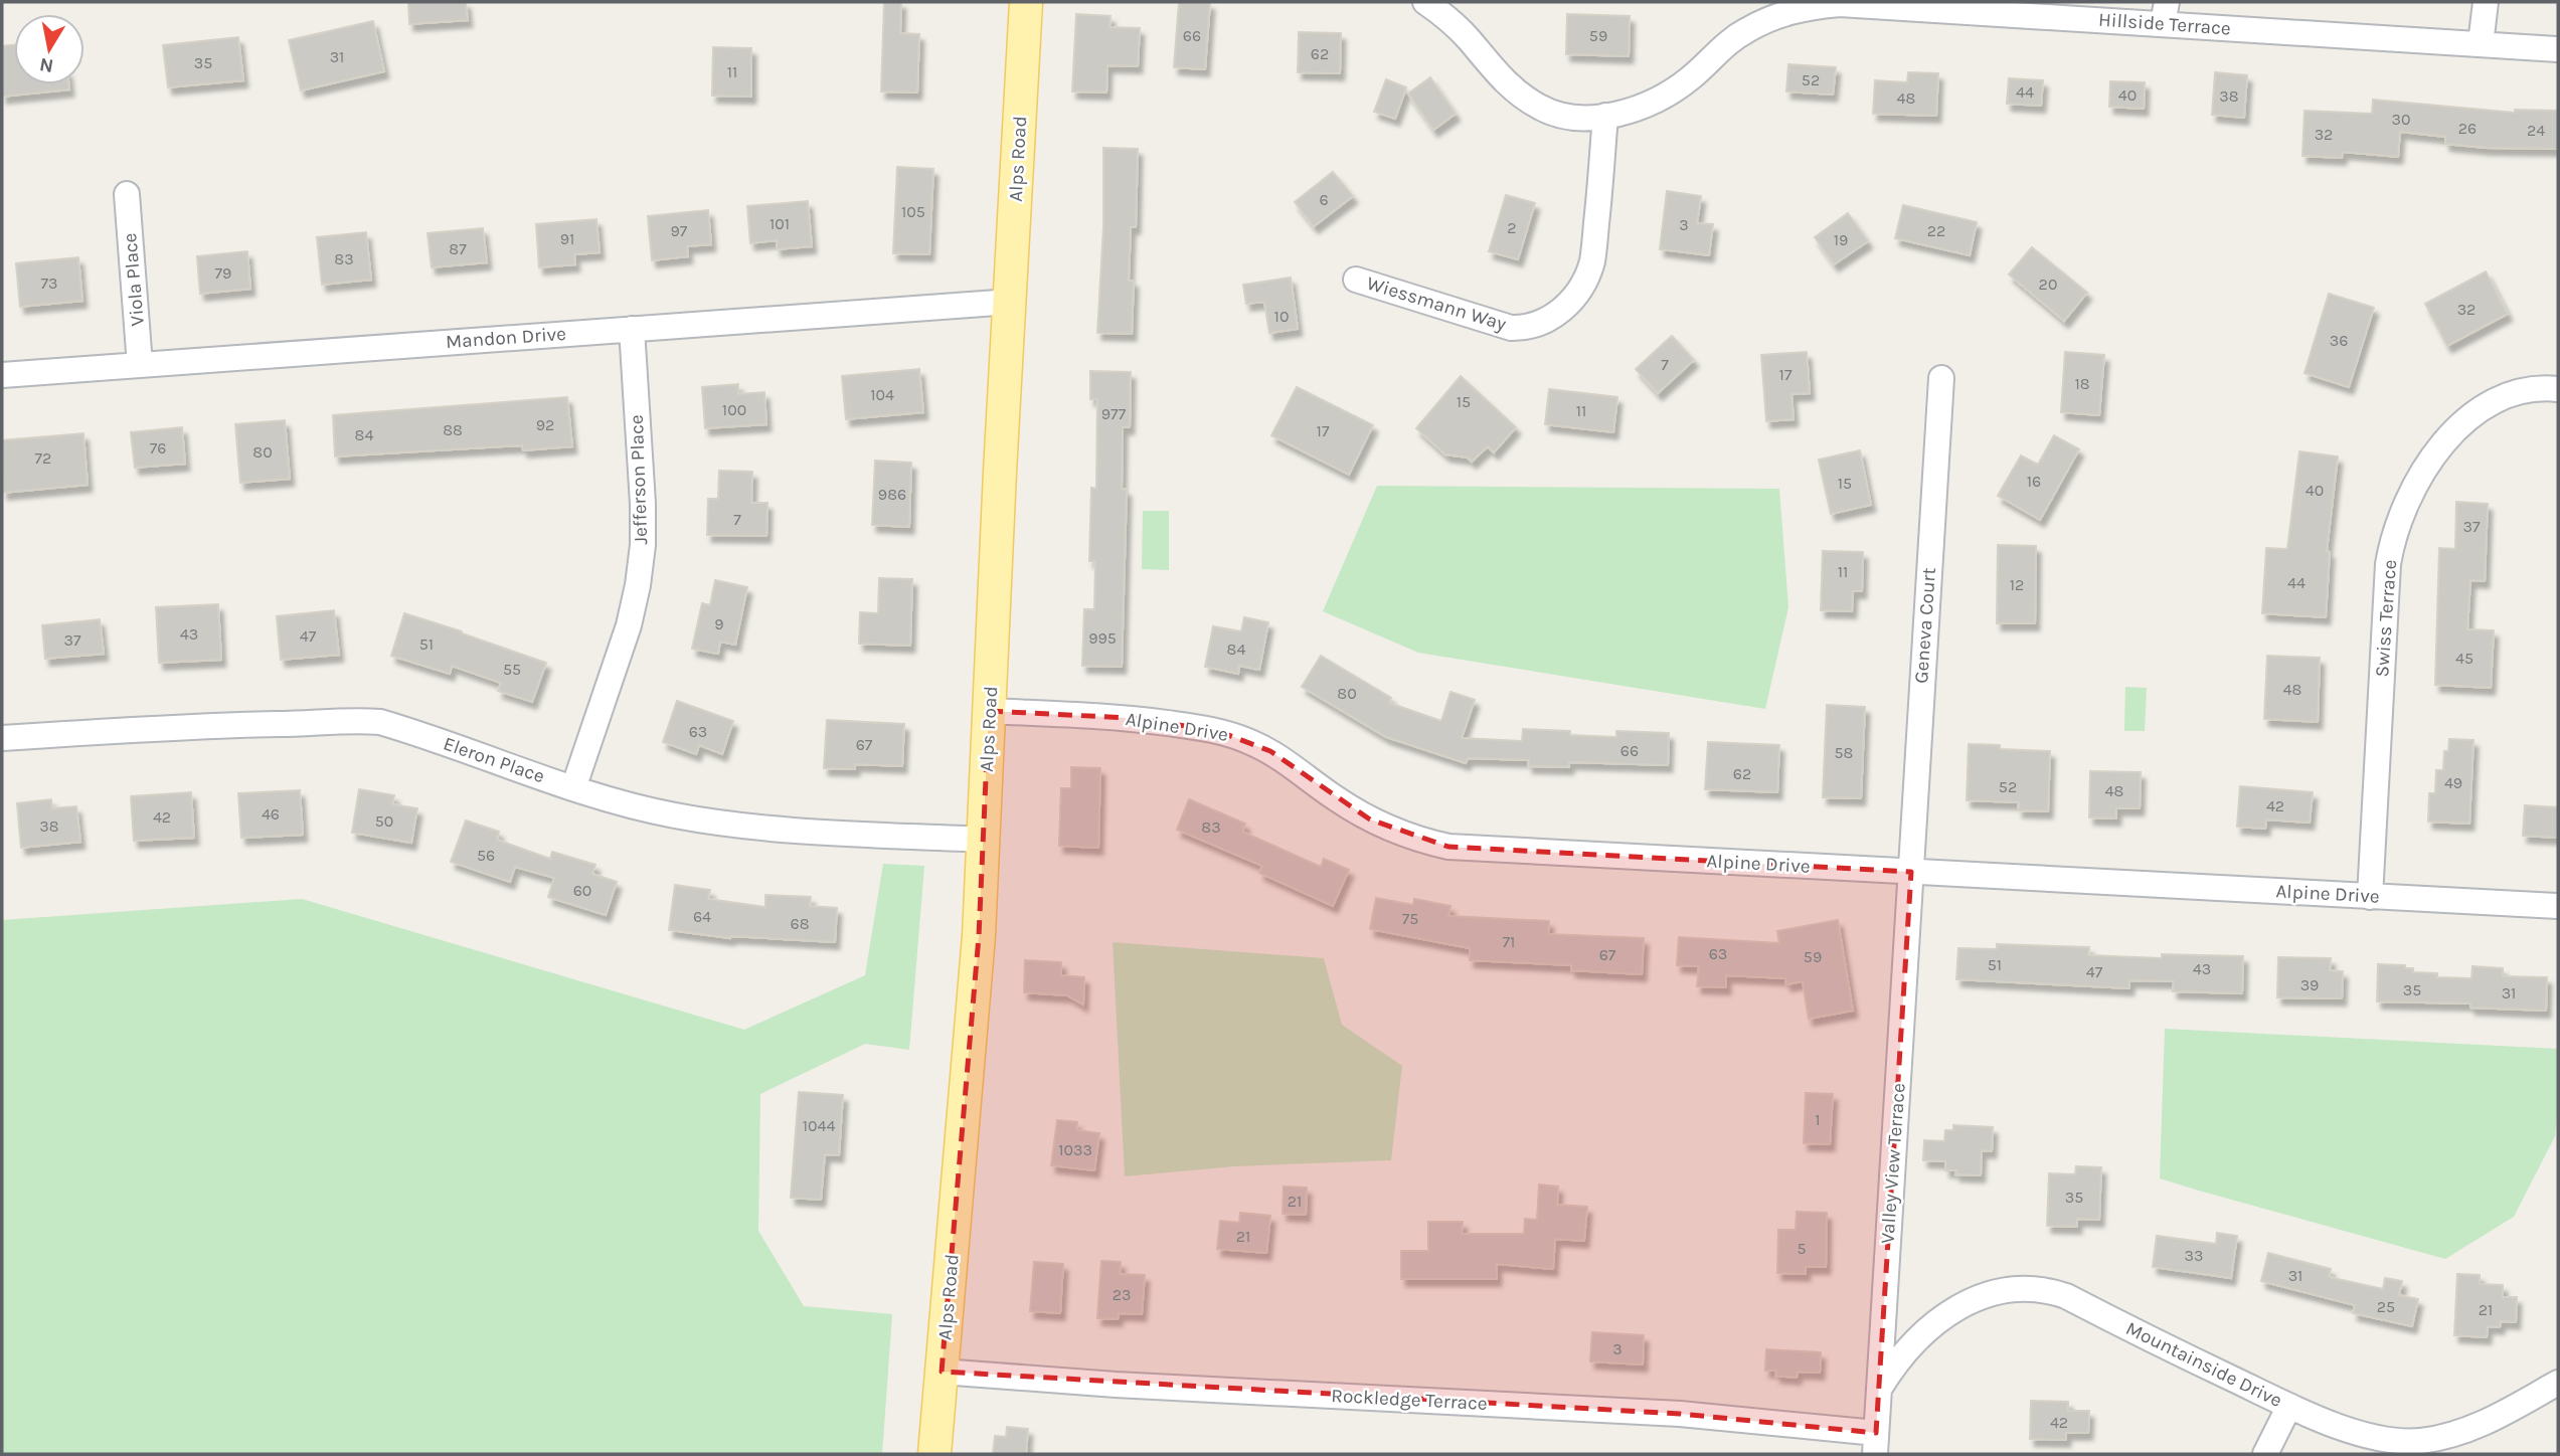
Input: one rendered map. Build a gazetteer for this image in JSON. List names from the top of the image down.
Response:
{
  "streets": {
    "main road": ["Alps Road"],
    "street": [
      "Hillside Terrace",
      "Viola Place",
      "Wiessmann Way",
      "Mandon Drive",
      "Jefferson Place",
      "Swiss Terrace",
      "Geneva Court",
      "Alpine Drive",
      "Eleron Place",
      "Valley View Terrace",
      "Mountainside Drive",
      "Rockledge Terrace"
    ]
  },
  "crossings": [
    ["Hillside Terrace", "Wiessmann Way"],
    ["Alps Road", "Mandon Drive"],
    ["Alps Road", "Alpine Drive"],
    ["Alps Road", "Eleron Place"],
    ["Alps Road", "Rockledge Terrace"],
    ["Viola Place", "Mandon Drive"],
    ["Mandon Drive", "Jefferson Place"],
    ["Jefferson Place", "Eleron Place"],
    ["Swiss Terrace", "Alpine Drive"],
    ["Geneva Court", "Alpine Drive"],
    ["Geneva Court", "Valley View Terrace"],
    ["Alpine Drive", "Valley View Terrace"],
    ["Valley View Terrace", "Mountainside Drive"],
    ["Valley View Terrace", "Rockledge Terrace"]
  ],
  "house_numbers": [
    "66",
    "59",
    "62",
    "31",
    "35",
    "11",
    "52",
    "44",
    "40",
    "38",
    "48",
    "30",
    "26",
    "24",
    "32",
    "6",
    "105",
    "101",
    "3",
    "2",
    "97",
    "22",
    "91",
    "19",
    "87",
    "83",
    "79",
    "73",
    "20",
    "32",
    "10",
    "36",
    "7",
    "17",
    "18",
    "104",
    "15",
    "100",
    "11",
    "977",
    "92",
    "88",
    "17",
    "84",
    "76",
    "80",
    "72",
    "16",
    "15",
    "40",
    "986",
    "7",
    "37",
    "11",
    "44",
    "12",
    "9",
    "43",
    "47",
    "995",
    "37",
    "51",
    "84",
    "45",
    "55",
    "48",
    "80",
    "63",
    "67",
    "66",
    "58",
    "62",
    "49",
    "52",
    "48",
    "42",
    "46",
    "42",
    "50",
    "38",
    "83",
    "56",
    "60",
    "64",
    "75",
    "68",
    "71",
    "63",
    "67",
    "59",
    "51",
    "43",
    "47",
    "39",
    "35",
    "31",
    "1",
    "1044",
    "1033",
    "35",
    "21",
    "21",
    "5",
    "33",
    "31",
    "23",
    "25",
    "21",
    "3",
    "42"
  ],
  "north": "bottom"
}
